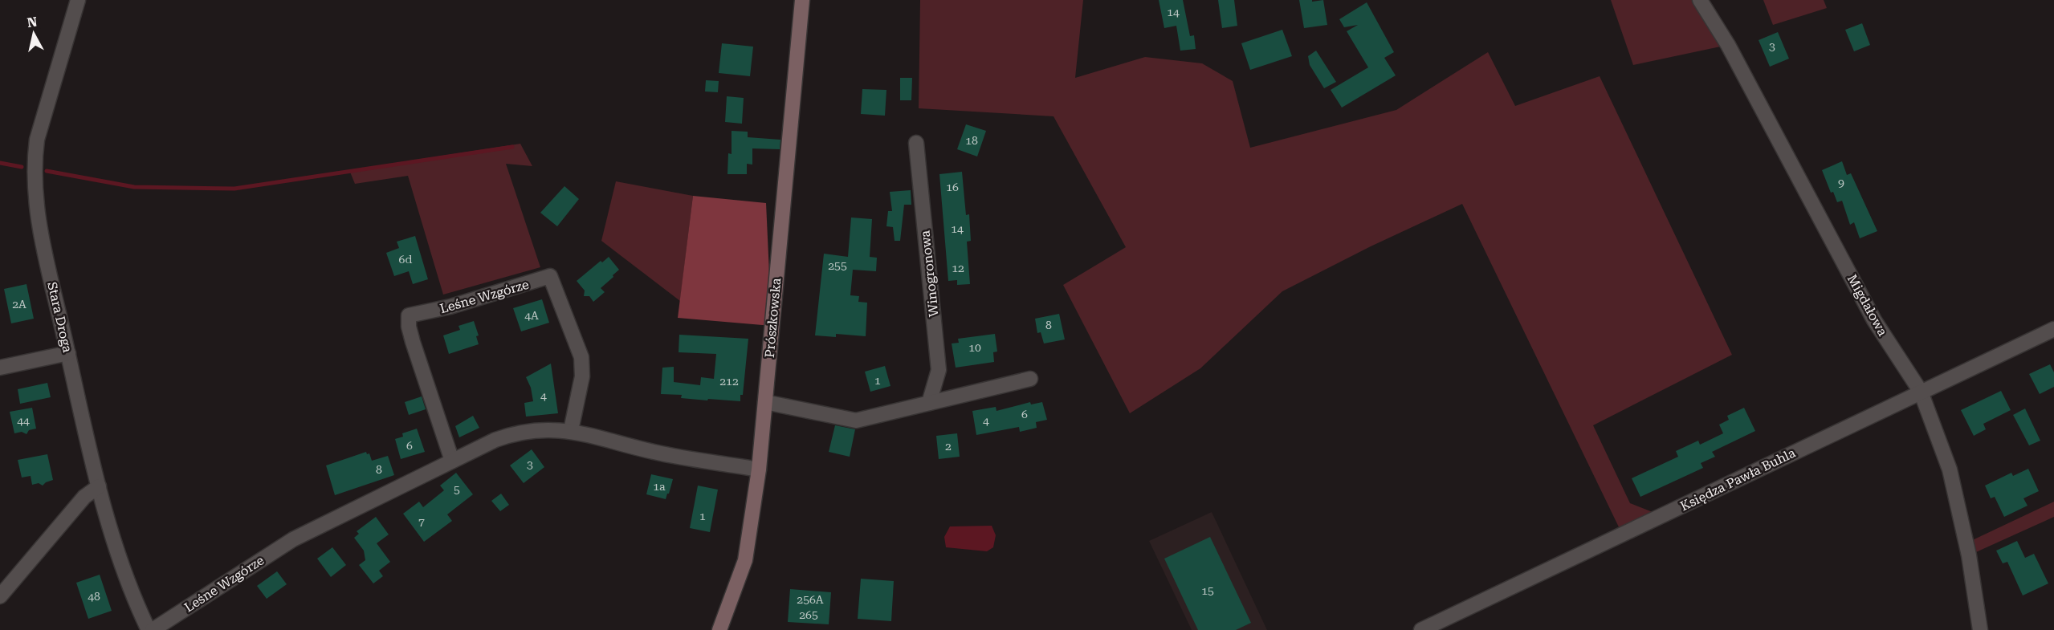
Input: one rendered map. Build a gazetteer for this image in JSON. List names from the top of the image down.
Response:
{
  "streets": {
    "main road": ["Prószkowska"],
    "street": [
      "Winogronowa",
      "Leśne Wzgórze",
      "Migdałowa",
      "Stara Droga",
      "Księdza Pawła Buhla"
    ]
  },
  "crossings": [
    ["Leśne Wzgórze", "Prószkowska"],
    ["Migdałowa", "Księdza Pawła Buhla"]
  ],
  "house_numbers": [
    "14",
    "3",
    "18",
    "9",
    "16",
    "14",
    "6d",
    "255",
    "12",
    "2A",
    "4A",
    "8",
    "10",
    "1",
    "212",
    "4",
    "6",
    "44",
    "4",
    "6",
    "2",
    "3",
    "8",
    "1a",
    "5",
    "1",
    "7",
    "15",
    "48",
    "256A",
    "265"
  ],
  "north": "top"
}
